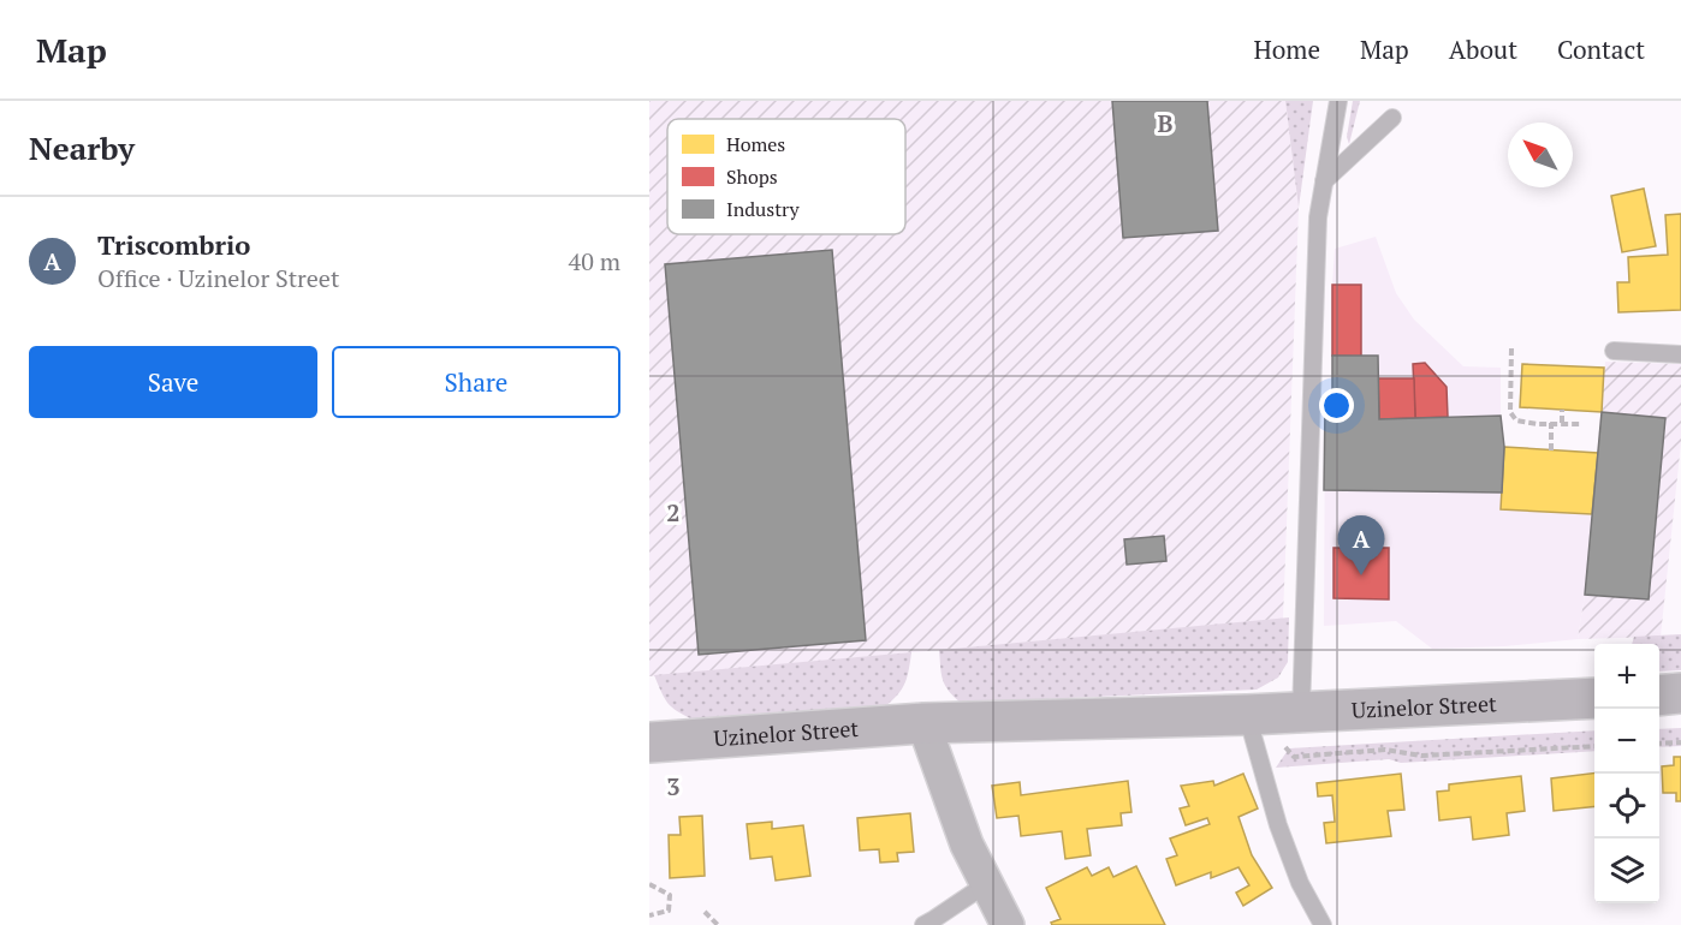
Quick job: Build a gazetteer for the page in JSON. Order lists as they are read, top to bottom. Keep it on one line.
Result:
{"streets":{"street":["Uzinelor Street"]},"legend":["Homes","Shops","Industry"],"north":"top left","page":{"header":"Map","nav":["Home","Map","About","Contact"],"heading":"Nearby","list":[{"mark":"A","name":"Triscombrio","note":"Office · Uzinelor Street","value":"40 m"}],"buttons":["Save","Share"],"pins":"A","map_buttons":["+","−"]},"grid":{"columns":["B"],"rows":["2","3"]}}
